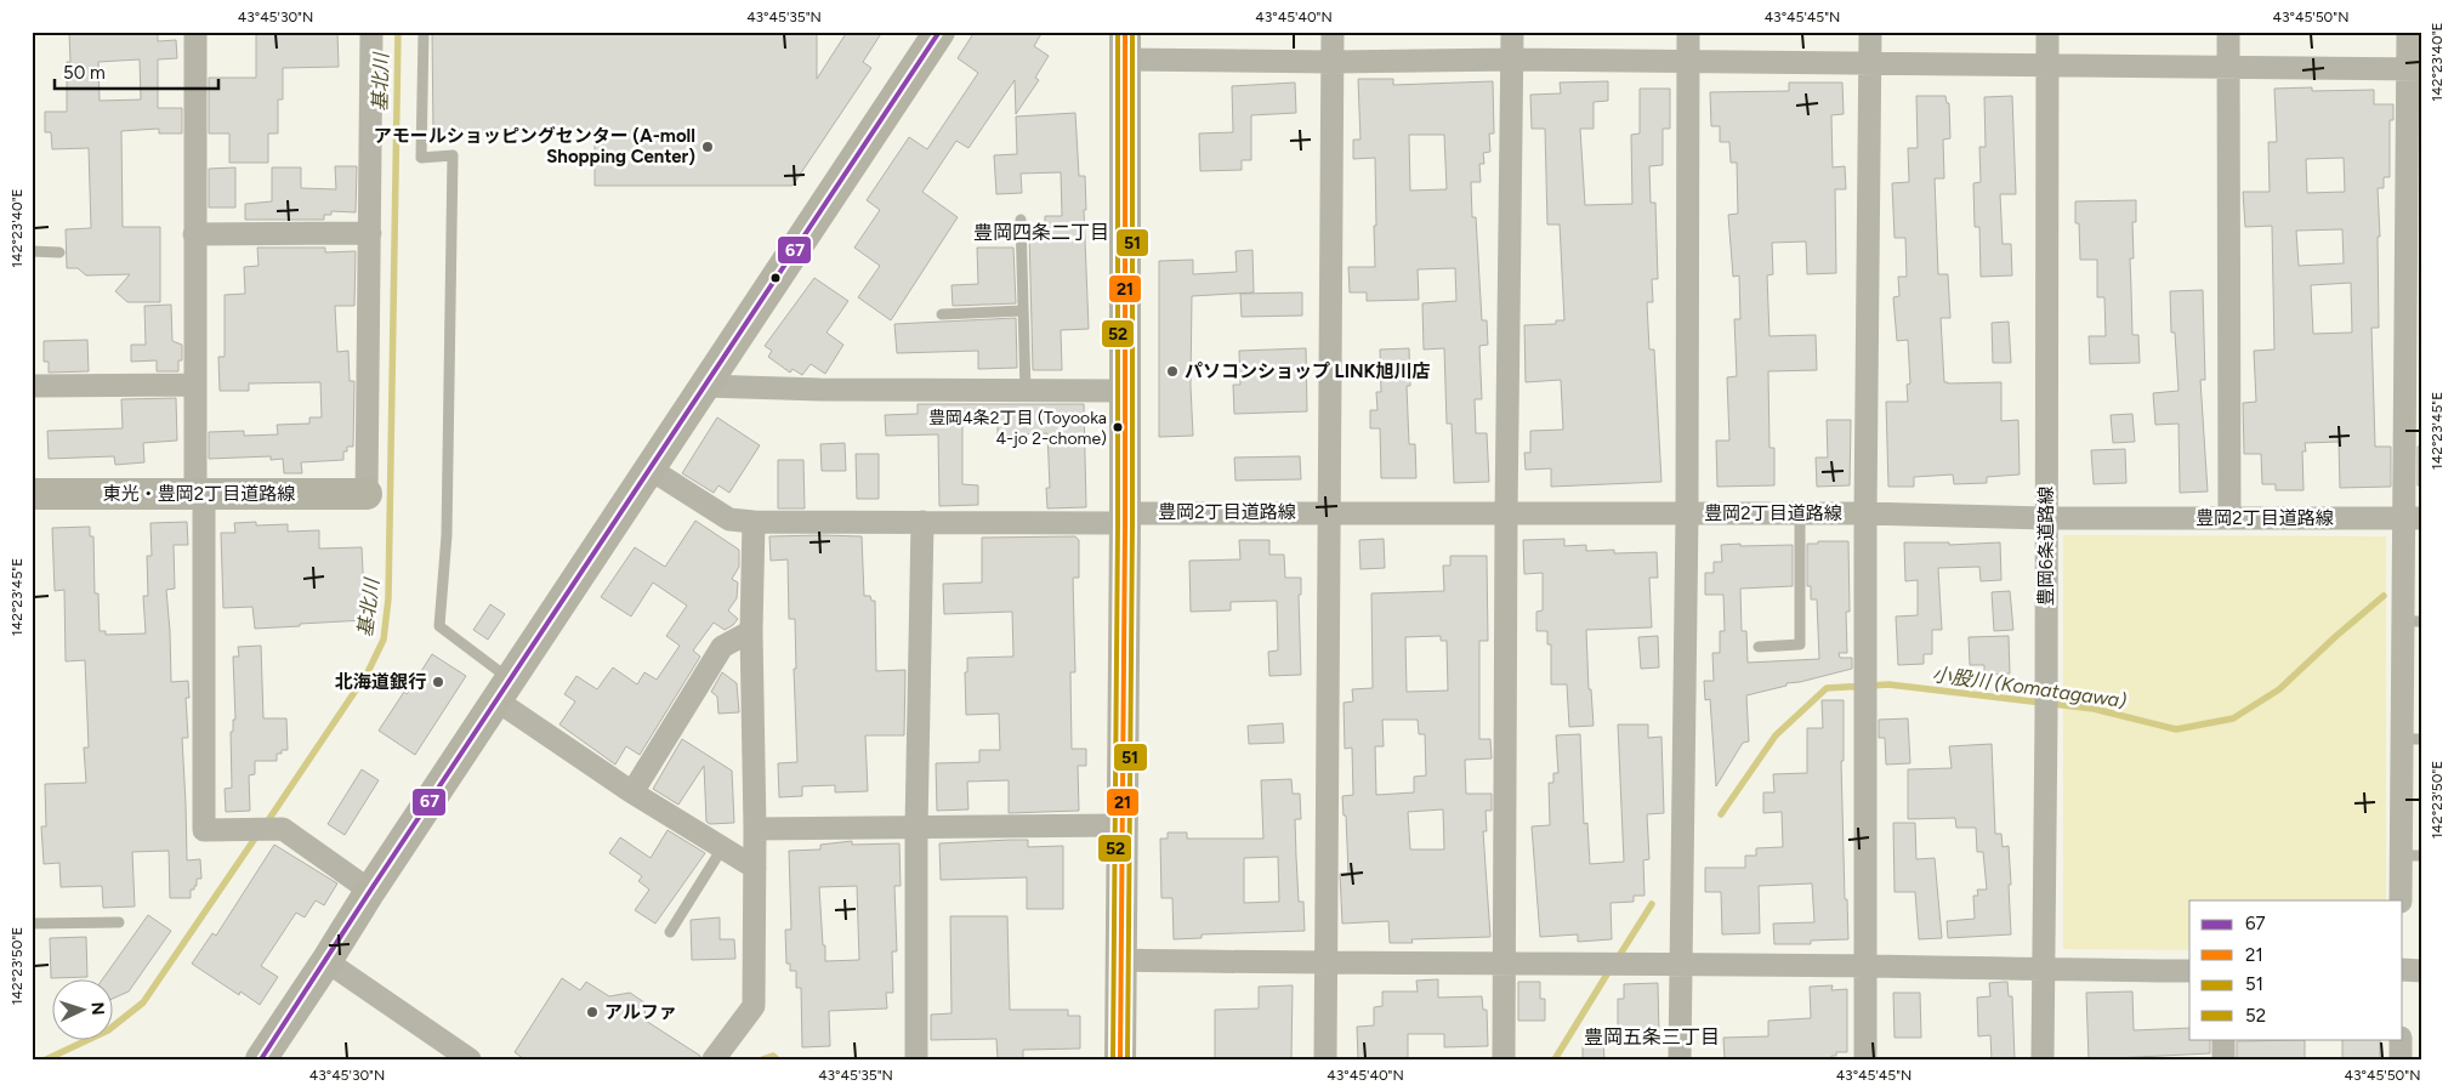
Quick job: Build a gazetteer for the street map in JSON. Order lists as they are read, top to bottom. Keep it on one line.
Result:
{"streets":{"street":["東光・豊岡2丁目道路線","豊岡2丁目道路線","豊岡6条道路線"]},"crossings":[["豊岡2丁目道路線","豊岡6条道路線"]],"districts":["豊岡四条二丁目","豊岡五条三丁目"],"water":["基北川","小股川 (Komatagawa)"],"places":["アモールショッピングセンター (A-moll Shopping Center)","パソコンショップ LINK旭川店","豊岡4条2丁目 (Toyooka 4-jo 2-chome)","北海道銀行","アルファ"],"lines":["transit line 67","transit line 21","transit line 51","transit line 52"],"legend":["67","21","51","52"],"scale_bar":"50 m","north":"right","coordinates":["43°45'30\"N","43°45'35\"N","43°45'40\"N","43°45'45\"N","43°45'50\"N","142°23'40\"E","142°23'45\"E","142°23'50\"E"]}
